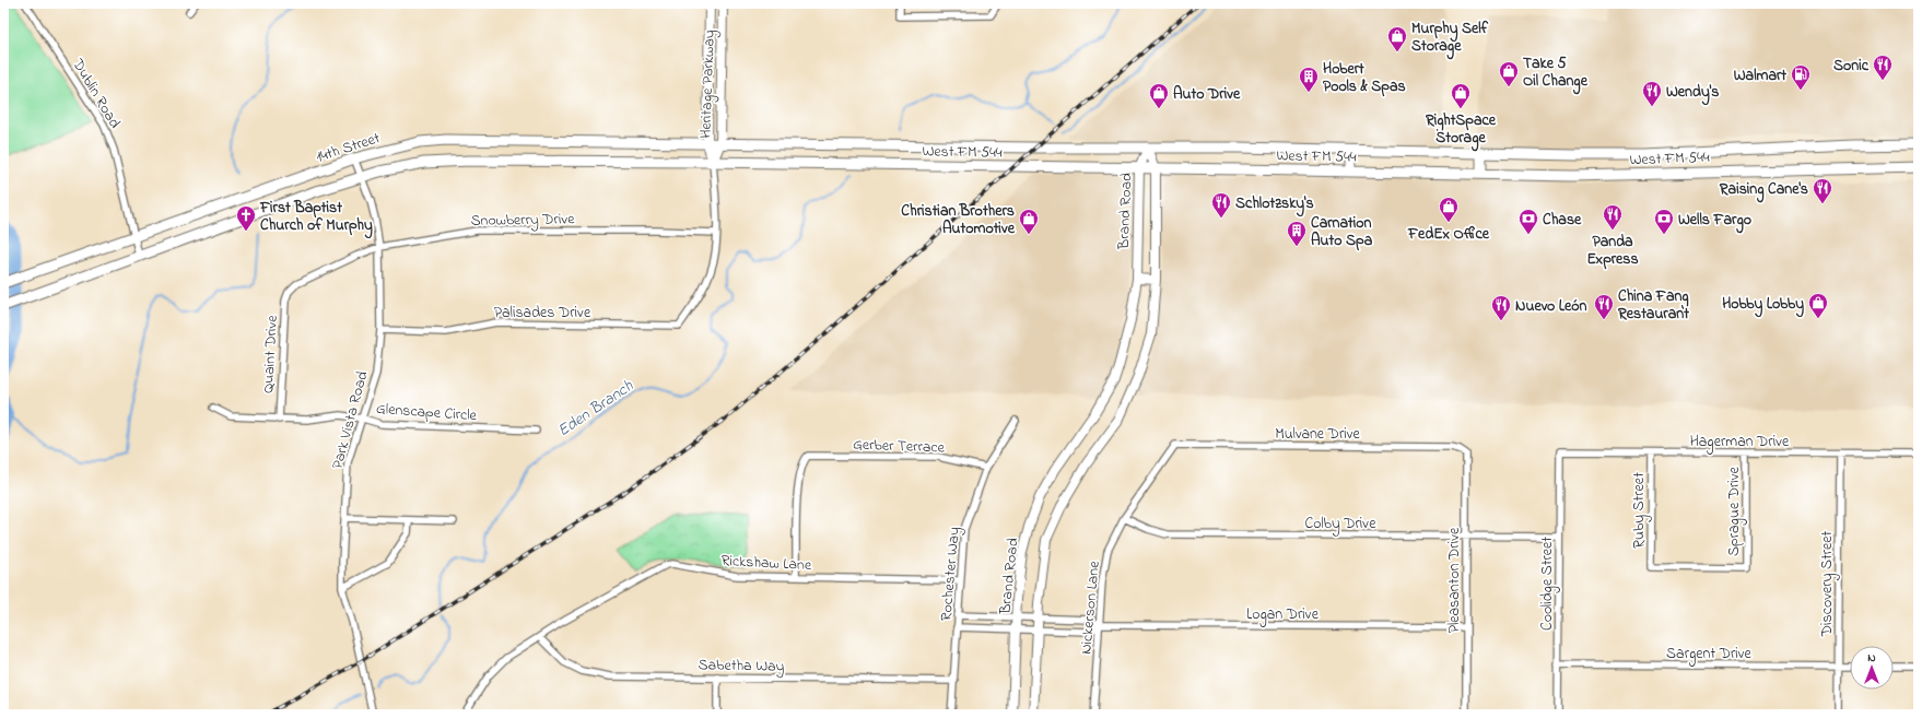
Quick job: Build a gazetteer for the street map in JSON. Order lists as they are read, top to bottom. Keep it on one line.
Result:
{"streets":{"main road":["Heritage Parkway","14th Street","West FM 544","Brand Road"],"street":["Dublin Road","Snowberry Drive","Palisades Drive","Quaint Drive","Glenscape Circle","Park Vista Road","Mulvane Drive","Hagerman Drive","Gerber Terrace","Ruby Street","Sprague Drive","Colby Drive","Rickshaw Lane","Rochester Way","Pleasanton Drive","Coolidge Street","Discovery Street","Nickerson Lane","Logan Drive","Sargent Drive","Sabetha Way"]},"crossings":[["Heritage Parkway","14th Street"],["Heritage Parkway","West FM 544"],["Dublin Road","14th Street"],["14th Street","West FM 544"],["14th Street","Park Vista Road"],["West FM 544","Brand Road"],["Brand Road","Logan Drive"],["Snowberry Drive","Palisades Drive"],["Snowberry Drive","Quaint Drive"],["Snowberry Drive","Park Vista Road"],["Palisades Drive","Park Vista Road"],["Quaint Drive","Glenscape Circle"],["Glenscape Circle","Park Vista Road"],["Mulvane Drive","Pleasanton Drive"],["Mulvane Drive","Nickerson Lane"],["Hagerman Drive","Ruby Street"],["Hagerman Drive","Sprague Drive"],["Hagerman Drive","Coolidge Street"],["Hagerman Drive","Discovery Street"],["Gerber Terrace","Rickshaw Lane"],["Gerber Terrace","Rochester Way"],["Ruby Street","Sprague Drive"],["Colby Drive","Pleasanton Drive"],["Colby Drive","Coolidge Street"],["Colby Drive","Nickerson Lane"],["Rickshaw Lane","Rochester Way"],["Rickshaw Lane","Sabetha Way"],["Rochester Way","Logan Drive"],["Rochester Way","Sabetha Way"],["Pleasanton Drive","Logan Drive"],["Coolidge Street","Sargent Drive"],["Discovery Street","Sargent Drive"],["Nickerson Lane","Logan Drive"]],"water":["Eden Branch"],"places":{"shop":["Murphy Self Storage","Take 5 Oil Change","Auto Drive","RightSpace Storage","FedEx Office","Christian Brothers Automotive","Hobby Lobby"],"restaurant":["Sonic","Wendy's","Raising Cane's","Schlotzsky's","Panda Express","China Fang Restaurant","Nuevo León"],"fuel station":["Walmart"],"building":["Hobert Pools & Spas","Carnation Auto Spa"],"church":["First Baptist Church of Murphy"],"bank":["Chase","Wells Fargo"]},"north":"top"}
